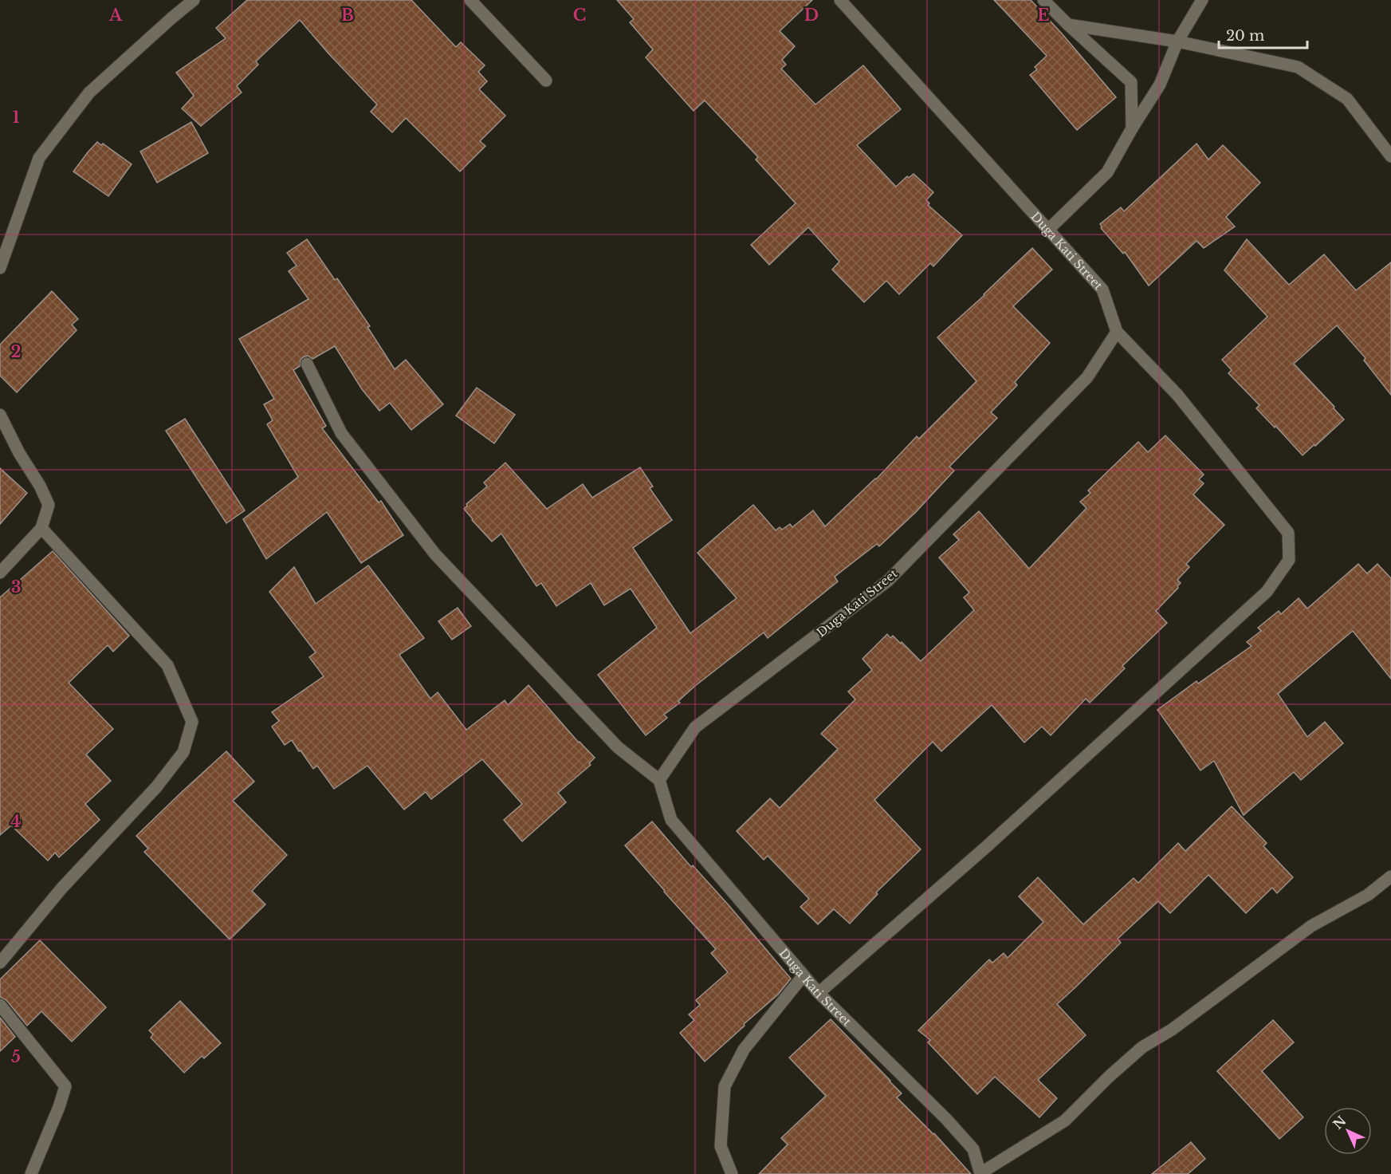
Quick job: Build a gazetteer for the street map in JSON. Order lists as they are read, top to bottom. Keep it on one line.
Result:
{"streets":{"street":["Duga Kati Street"]},"scale_bar":"20 m","north":"top left","grid":{"columns":["A","B","C","D","E"],"rows":["1","2","3","4","5"]}}
